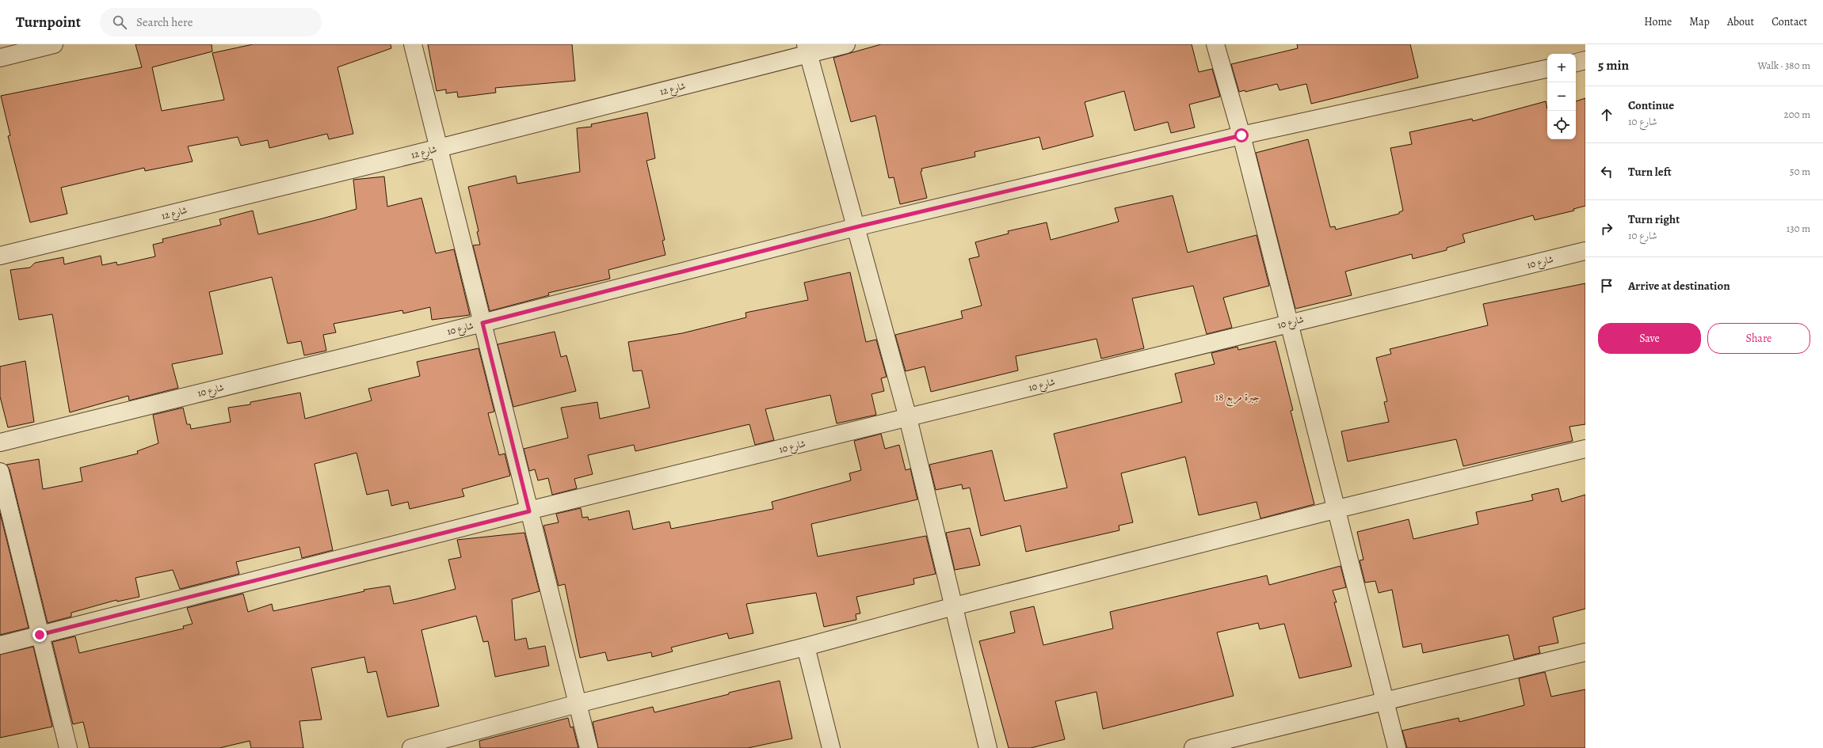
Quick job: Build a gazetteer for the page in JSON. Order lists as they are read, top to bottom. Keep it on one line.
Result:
{"streets":{"street":["شارع 12","شارع 10"]},"districts":["جبرة مربع 18"],"page":{"header":"Turnpoint","search":"Search here","nav":["Home","Map","About","Contact"],"heading":["5 min","Walk · 380 m"],"map_buttons":["+","−"],"list":[["Continue","شارع 10","200 m"],["Turn left","50 m"],["Turn right","شارع 10","130 m"],"Arrive at destination"],"buttons":["Save","Share"]}}
